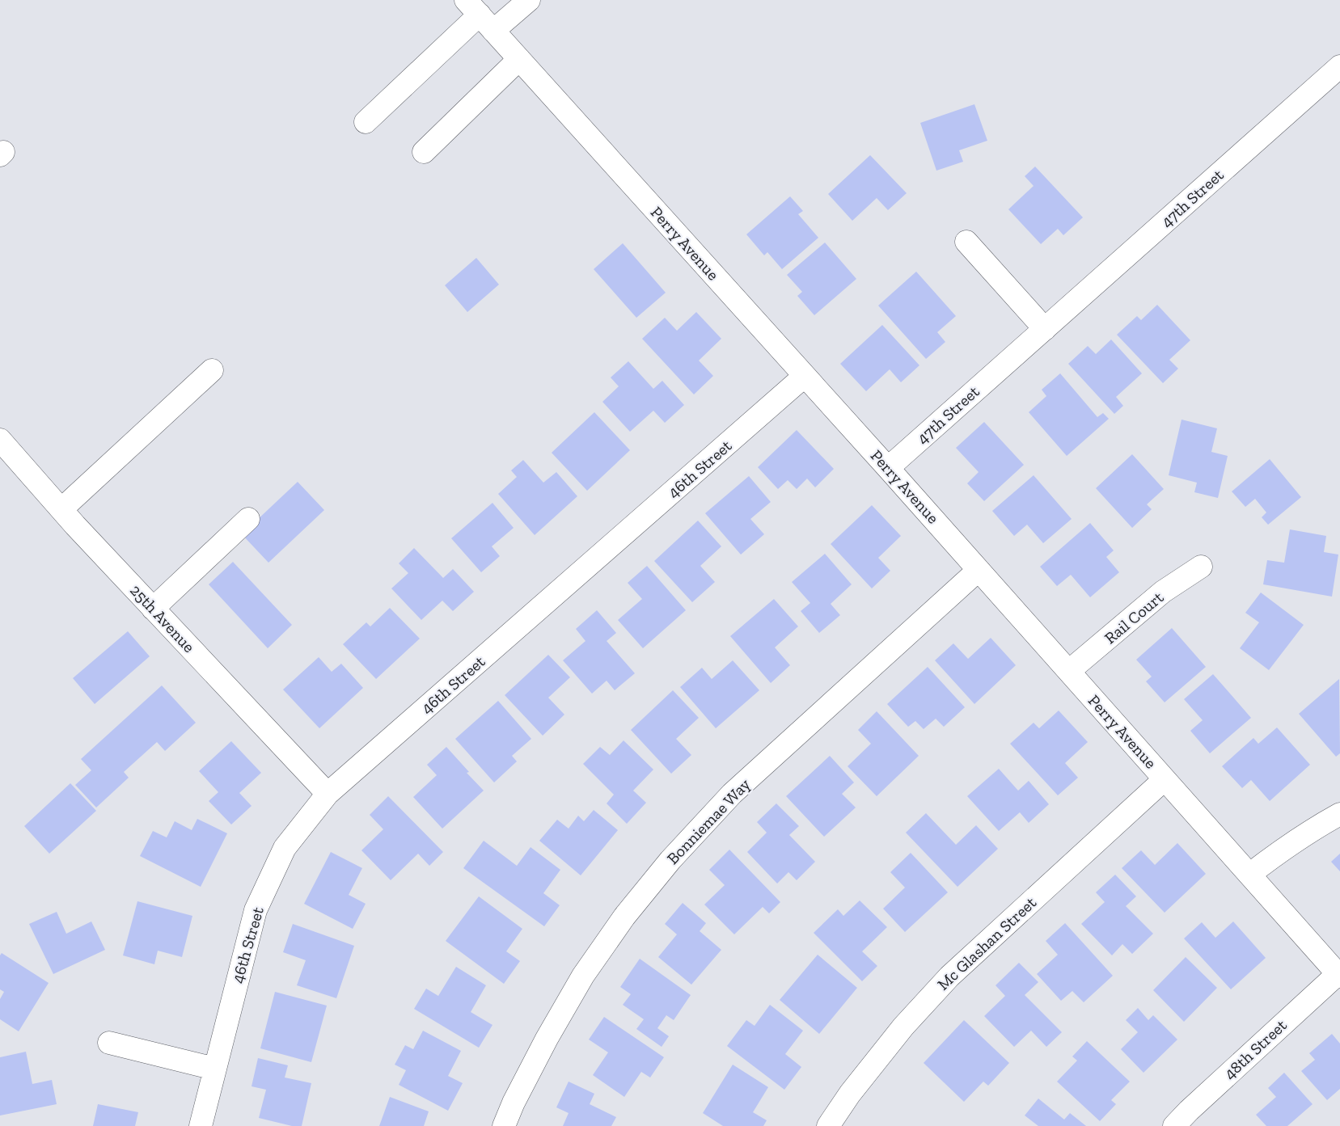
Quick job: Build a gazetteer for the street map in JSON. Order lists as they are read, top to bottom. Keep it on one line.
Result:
{"streets":{"street":["47th Street","Perry Avenue","46th Street","Rail Court","25th Avenue","Bonniemae Way","Mc Glashan Street","48th Street"]},"crossings":[["47th Street","Perry Avenue"],["Perry Avenue","46th Street"],["Perry Avenue","Rail Court"],["Perry Avenue","Bonniemae Way"],["Perry Avenue","Mc Glashan Street"],["Perry Avenue","48th Street"],["46th Street","25th Avenue"]]}
